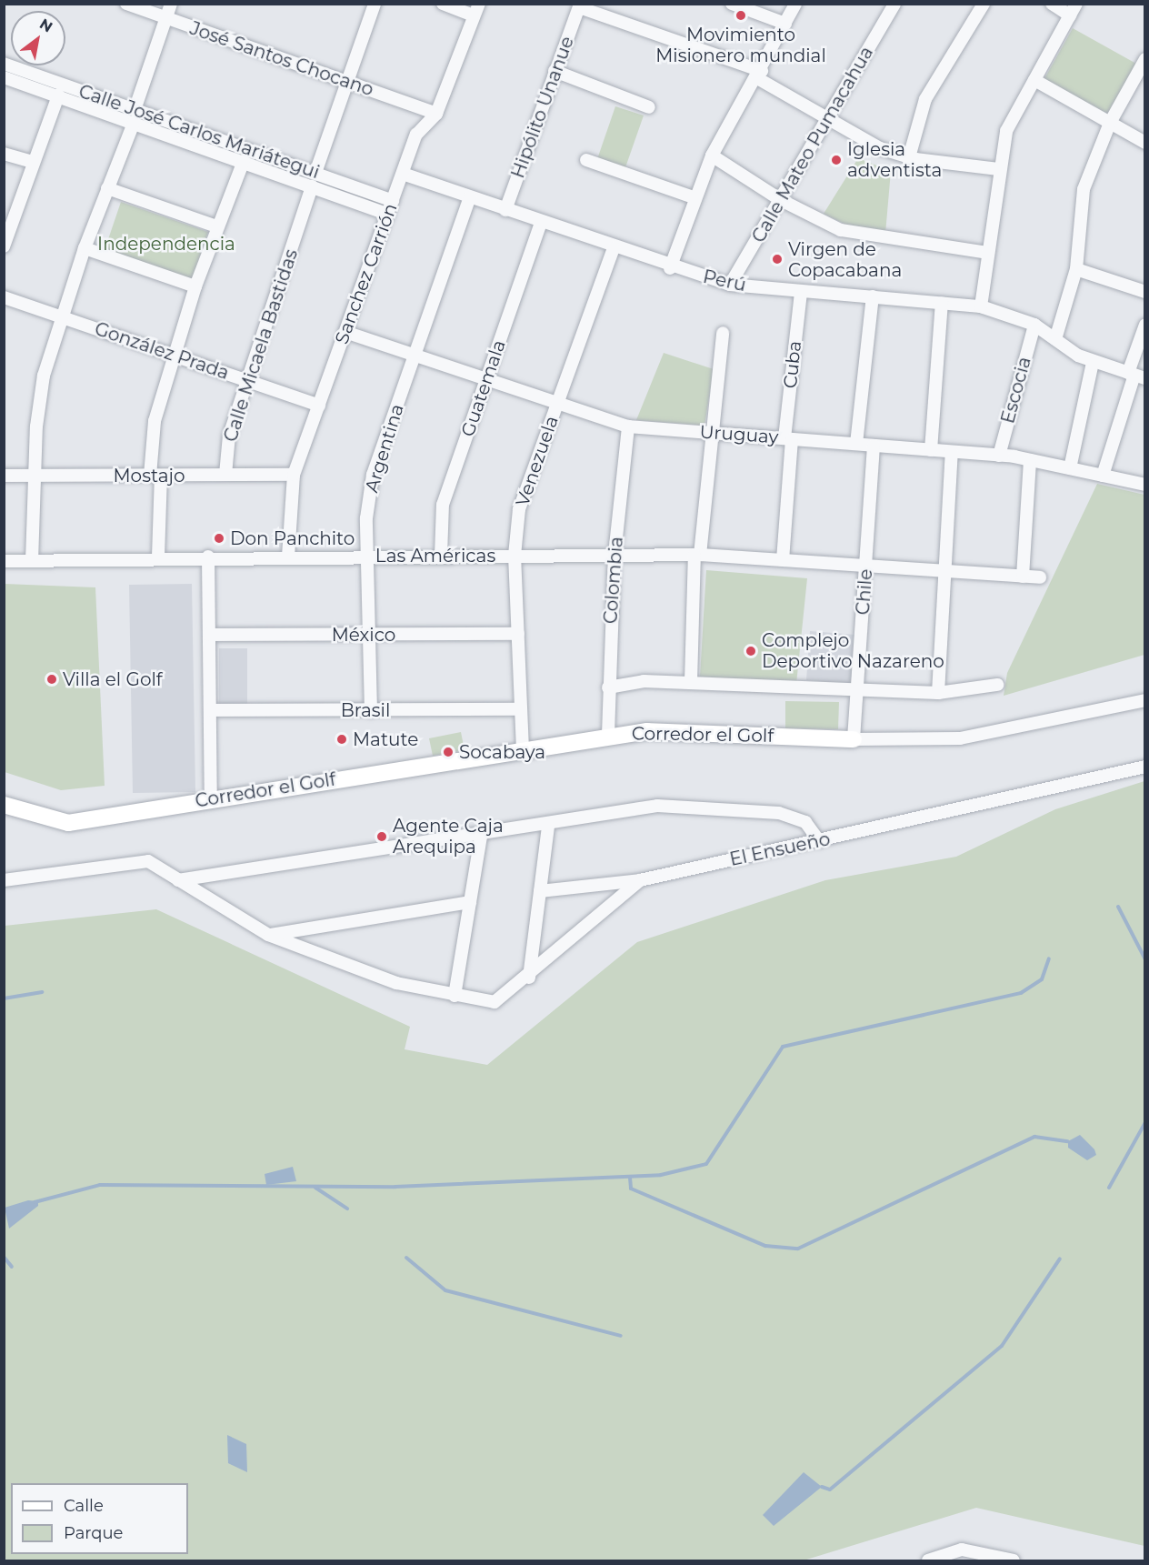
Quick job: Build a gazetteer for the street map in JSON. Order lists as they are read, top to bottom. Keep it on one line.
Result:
{"streets":{"street":["José Santos Chocano","Hipólito Unanue","Calle José Carlos Mariátegui","Calle Mateo Pumacahua","Sanchez Carrión","Perú","Calle Micaela Bastidas","González Prada","Cuba","Guatemala","Escocia","Uruguay","Argentina","Venezuela","Mostajo","Las Américas","Colombia","Chile","México","Brasil","Corredor el Golf","El Ensueño"]},"crossings":[["José Santos Chocano","Sanchez Carrión"],["Hipólito Unanue","Perú"],["Calle José Carlos Mariátegui","Sanchez Carrión"],["Calle José Carlos Mariátegui","Calle Micaela Bastidas"],["Calle Mateo Pumacahua","Perú"],["Sanchez Carrión","Perú"],["Sanchez Carrión","González Prada"],["Sanchez Carrión","Uruguay"],["Sanchez Carrión","Mostajo"],["Sanchez Carrión","Las Américas"],["Perú","Cuba"],["Perú","Guatemala"],["Perú","Escocia"],["Perú","Argentina"],["Perú","Venezuela"],["Calle Micaela Bastidas","González Prada"],["Calle Micaela Bastidas","Mostajo"],["Cuba","Uruguay"],["Cuba","Las Américas"],["Guatemala","Uruguay"],["Guatemala","Las Américas"],["Escocia","Uruguay"],["Uruguay","Argentina"],["Uruguay","Venezuela"],["Uruguay","Colombia"],["Uruguay","Chile"],["Argentina","Las Américas"],["Argentina","México"],["Argentina","Brasil"],["Venezuela","Las Américas"],["Venezuela","México"],["Venezuela","Brasil"],["Venezuela","Corredor el Golf"],["Las Américas","Colombia"],["Las Américas","Chile"],["Colombia","Corredor el Golf"],["Chile","Corredor el Golf"]],"parks":["Independencia"],"places":["Movimiento Misionero mundial","Iglesia adventista","Virgen de Copacabana","Don Panchito","Complejo Deportivo Nazareno","Villa el Golf","Matute","Socabaya","Agente Caja Arequipa"],"legend":["Calle","Parque"],"north":"top right"}
